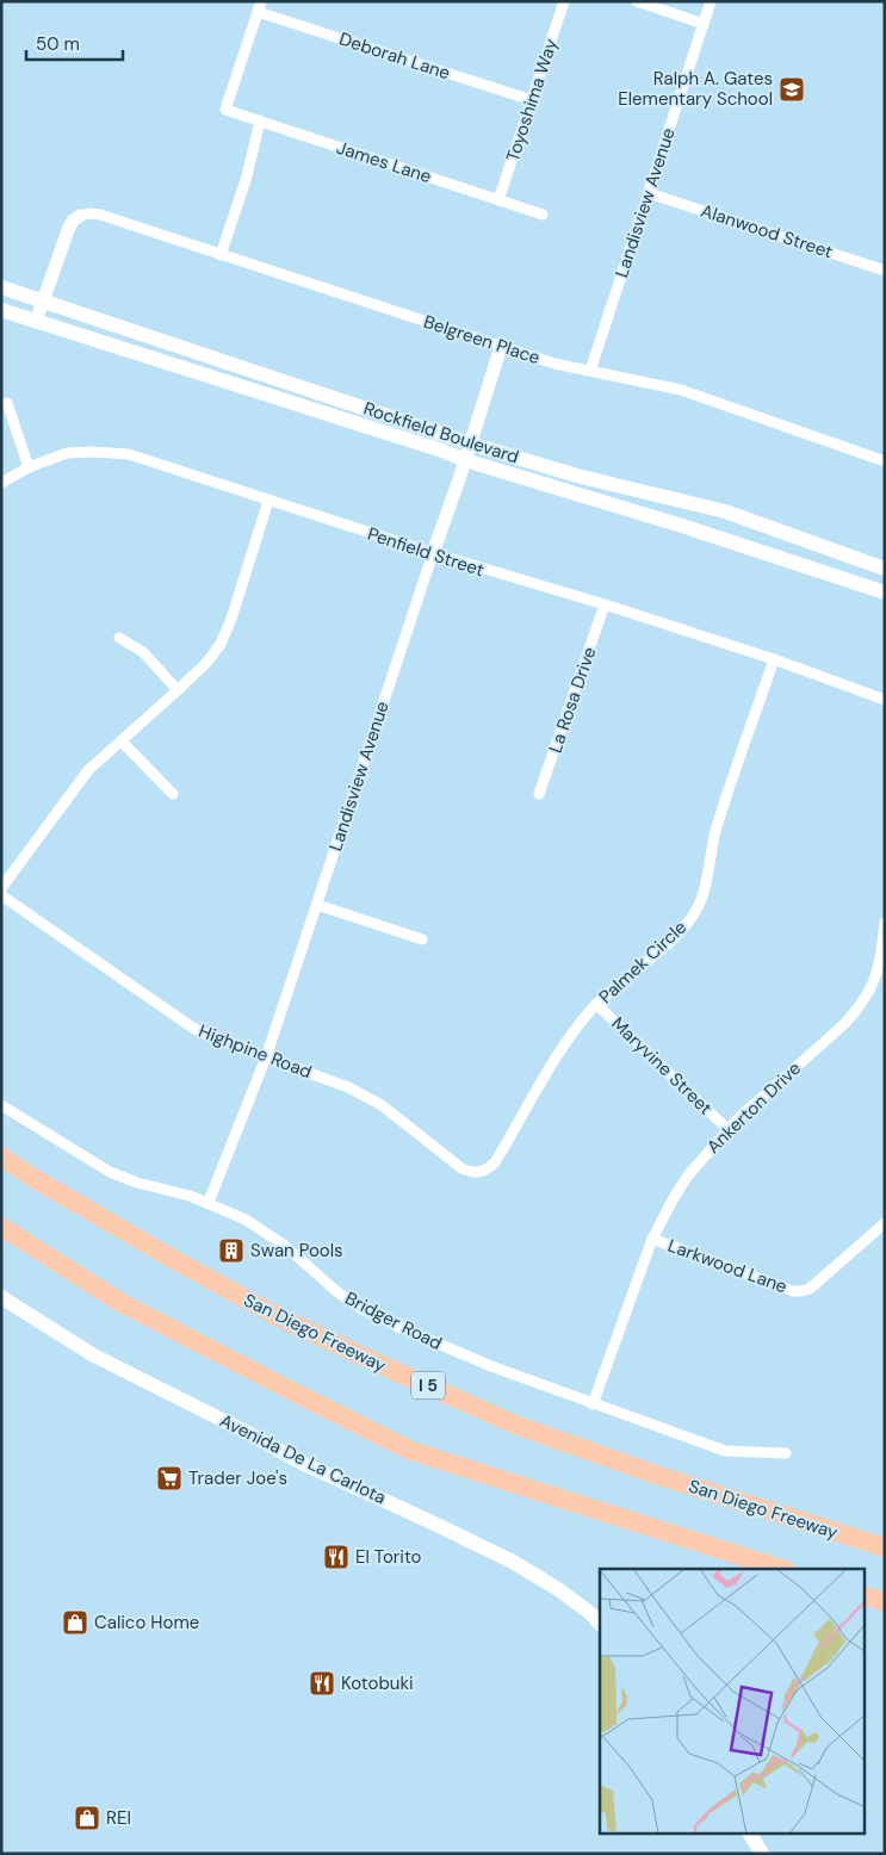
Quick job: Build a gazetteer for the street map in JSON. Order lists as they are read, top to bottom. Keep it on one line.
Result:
{"streets":{"highway":["San Diego Freeway","I 5"],"main road":["Rockfield Boulevard","Avenida De La Carlota"],"street":["Deborah Lane","Toyoshima Way","James Lane","Landisview Avenue","Alanwood Street","Belgreen Place","Penfield Street","La Rosa Drive","Palmek Circle","Highpine Road","Maryvine Street","Ankerton Drive","Larkwood Lane","Bridger Road"]},"crossings":[["Deborah Lane","Toyoshima Way"],["Deborah Lane","James Lane"],["Toyoshima Way","James Lane"],["Landisview Avenue","Alanwood Street"],["Landisview Avenue","Belgreen Place"],["Landisview Avenue","Rockfield Boulevard"],["Landisview Avenue","Penfield Street"],["Landisview Avenue","Highpine Road"],["Landisview Avenue","Bridger Road"],["Penfield Street","La Rosa Drive"],["Penfield Street","Palmek Circle"],["Palmek Circle","Highpine Road"],["Palmek Circle","Maryvine Street"],["Maryvine Street","Ankerton Drive"],["Ankerton Drive","Larkwood Lane"],["Ankerton Drive","Bridger Road"]],"places":{"school or university":["Ralph A. Gates Elementary School"],"building":["Swan Pools"],"supermarket":["Trader Joe's"],"restaurant":["El Torito","Kotobuki"],"shop":["Calico Home","REI"]},"scale_bar":"50 m"}
